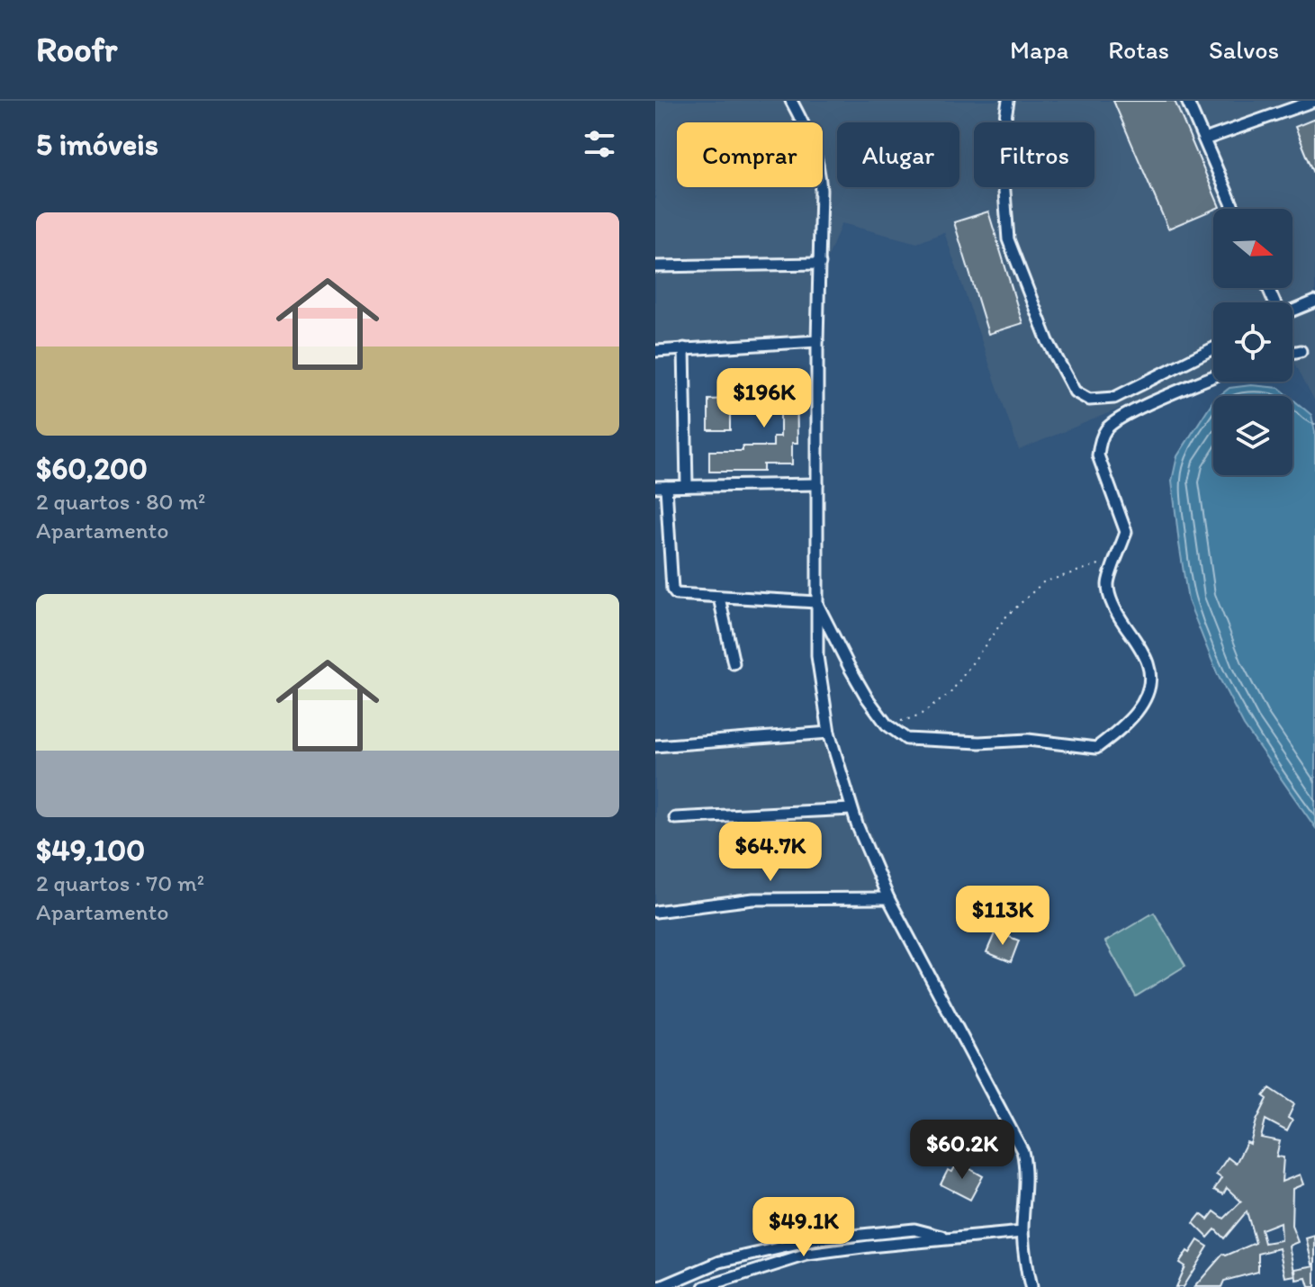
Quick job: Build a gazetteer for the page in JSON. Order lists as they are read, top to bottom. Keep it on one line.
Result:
{"north":"right","page":{"header":"Roofr","nav":["Mapa","Rotas","Salvos"],"heading":"5 imóveis","chip":["Comprar","Alugar","Filtros"],"list":[{"name":"$60,200","note":"2 quartos · 80 m² · Apartamento"},{"name":"$49,100","note":"2 quartos · 70 m² · Apartamento"}],"price":["$196K","$64.7K","$113K","$60.2K","$49.1K"]}}
